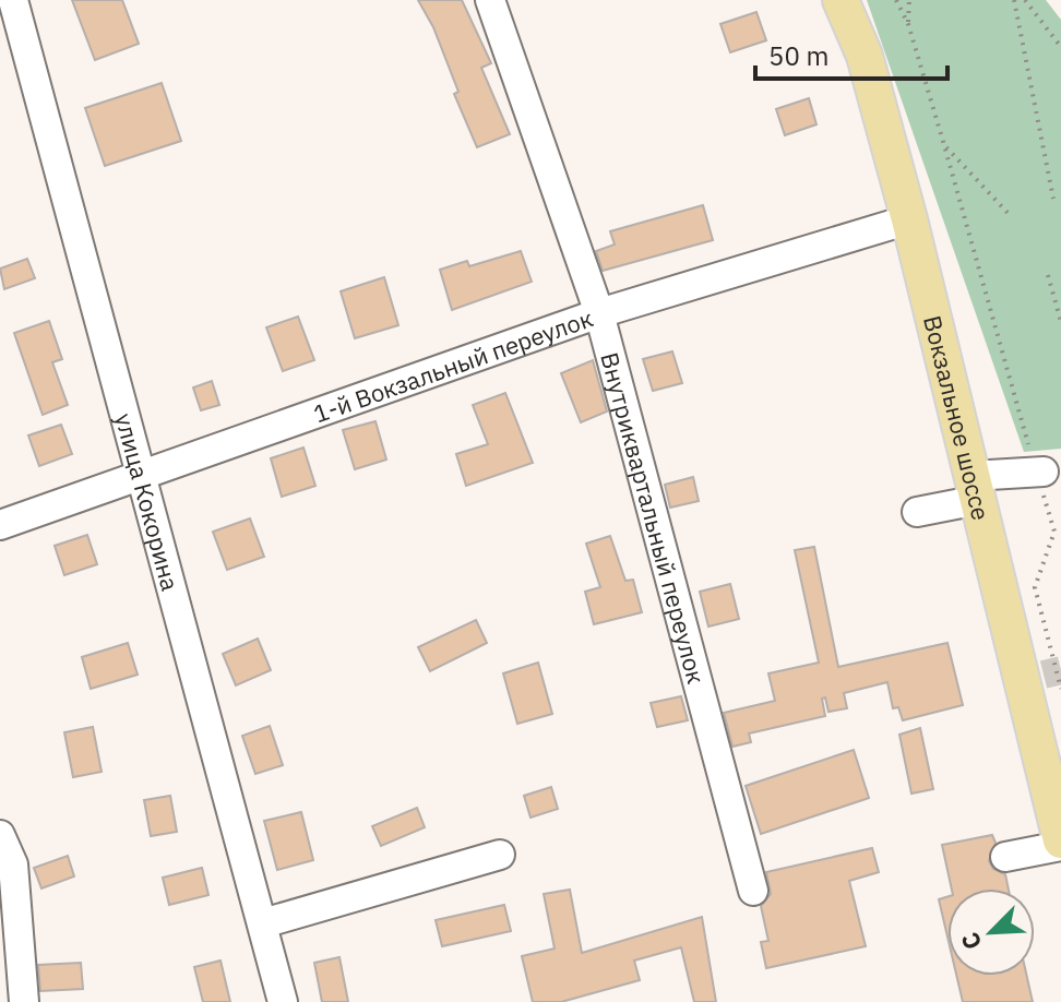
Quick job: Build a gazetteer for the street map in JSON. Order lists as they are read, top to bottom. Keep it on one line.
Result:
{"streets":{"main road":["Вокзальное шоссе"],"street":["1-й Вокзальный переулок","улица Кокорина","Внутриквартальный переулок"]},"crossings":[["1-й Вокзальный переулок","Вокзальное шоссе"],["1-й Вокзальный переулок","улица Кокорина"],["1-й Вокзальный переулок","Внутриквартальный переулок"]],"scale_bar":"50 m","north":"bottom left"}
